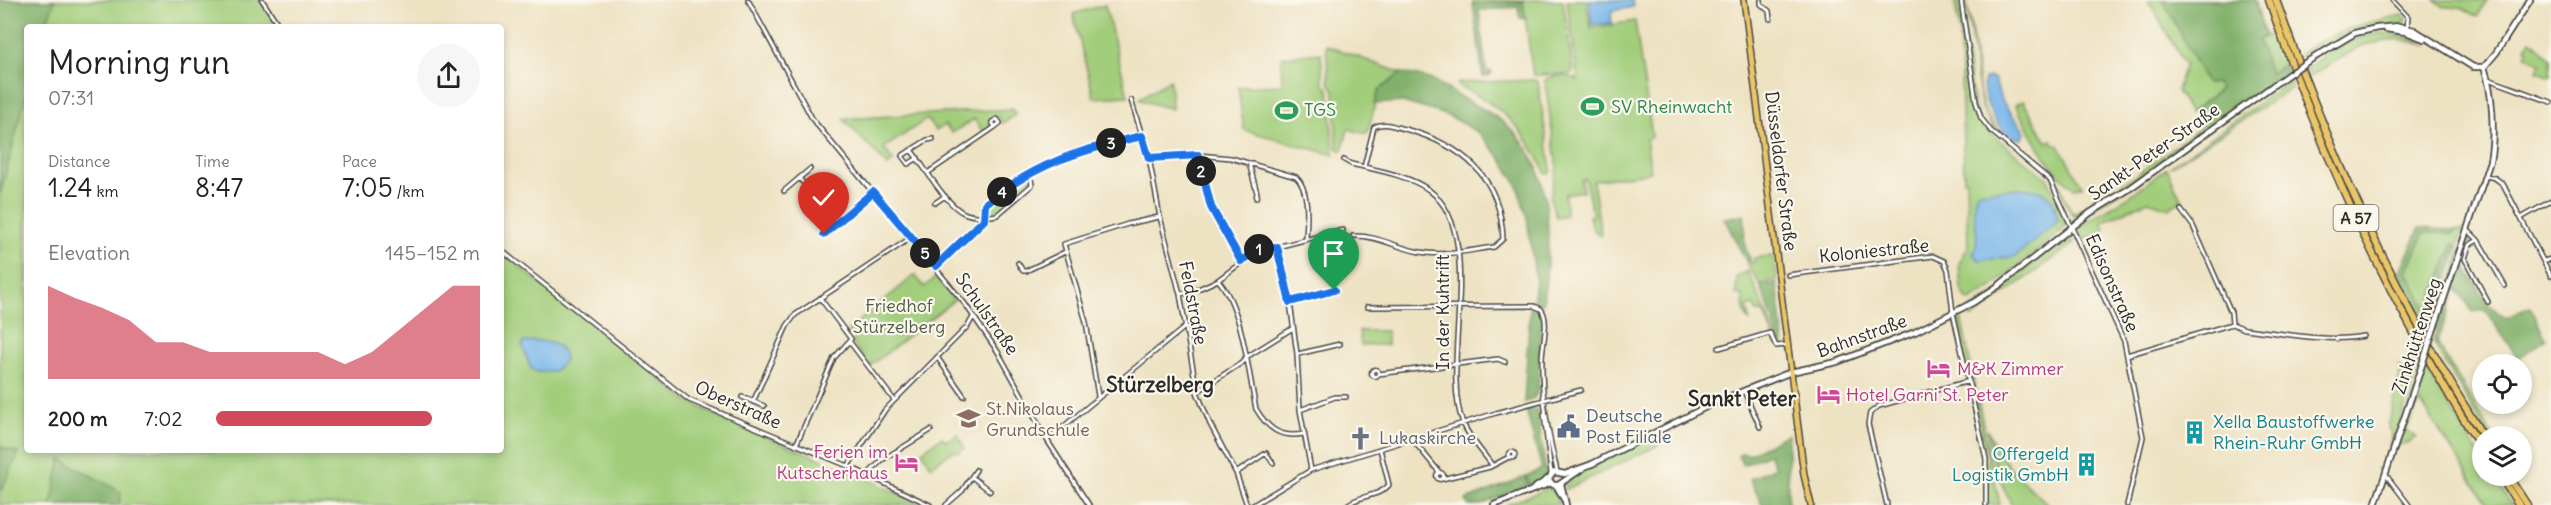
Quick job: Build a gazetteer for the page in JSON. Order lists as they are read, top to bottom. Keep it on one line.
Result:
{"streets":{"highway":["A 57"],"main road":["Düsseldorfer Straße"],"street":["Sankt-Peter-Straße","Koloniestraße","Edisonstraße","Feldstraße","In der Kuhtrift","Schulstraße","Bahnstraße","Zinkhüttenweg","Oberstraße"]},"crossings":[["Sankt-Peter-Straße","Koloniestraße"],["Sankt-Peter-Straße","Edisonstraße"],["Sankt-Peter-Straße","Bahnstraße"],["Düsseldorfer Straße","Bahnstraße"],["Koloniestraße","Bahnstraße"]],"districts":["Stürzelberg","Sankt Peter"],"parks":["Friedhof Stürzelberg"],"places":{"sports":["SV Rheinwacht","TGS"],"hotel":["M&K Zimmer","Hotel Garni St. Peter","Ferien im Kutscherhaus"],"school or university":["St.Nikolaus Grundschule"],"public building":["Deutsche Post Filiale"],"building":["Xella Baustoffwerke Rhein-Ruhr GmbH","Offergeld Logistik GmbH"],"church":["Lukaskirche"]},"page":{"heading":["Morning run","07:31"],"stats":[["Distance","1.24 km"],["Time","8:47"],["Pace","7:05 /km"]],"pins":["3","2","4","1","5"],"chart":["Elevation","145–152 m"],"list":[{"name":"200 m","note":"7:02"}]}}
